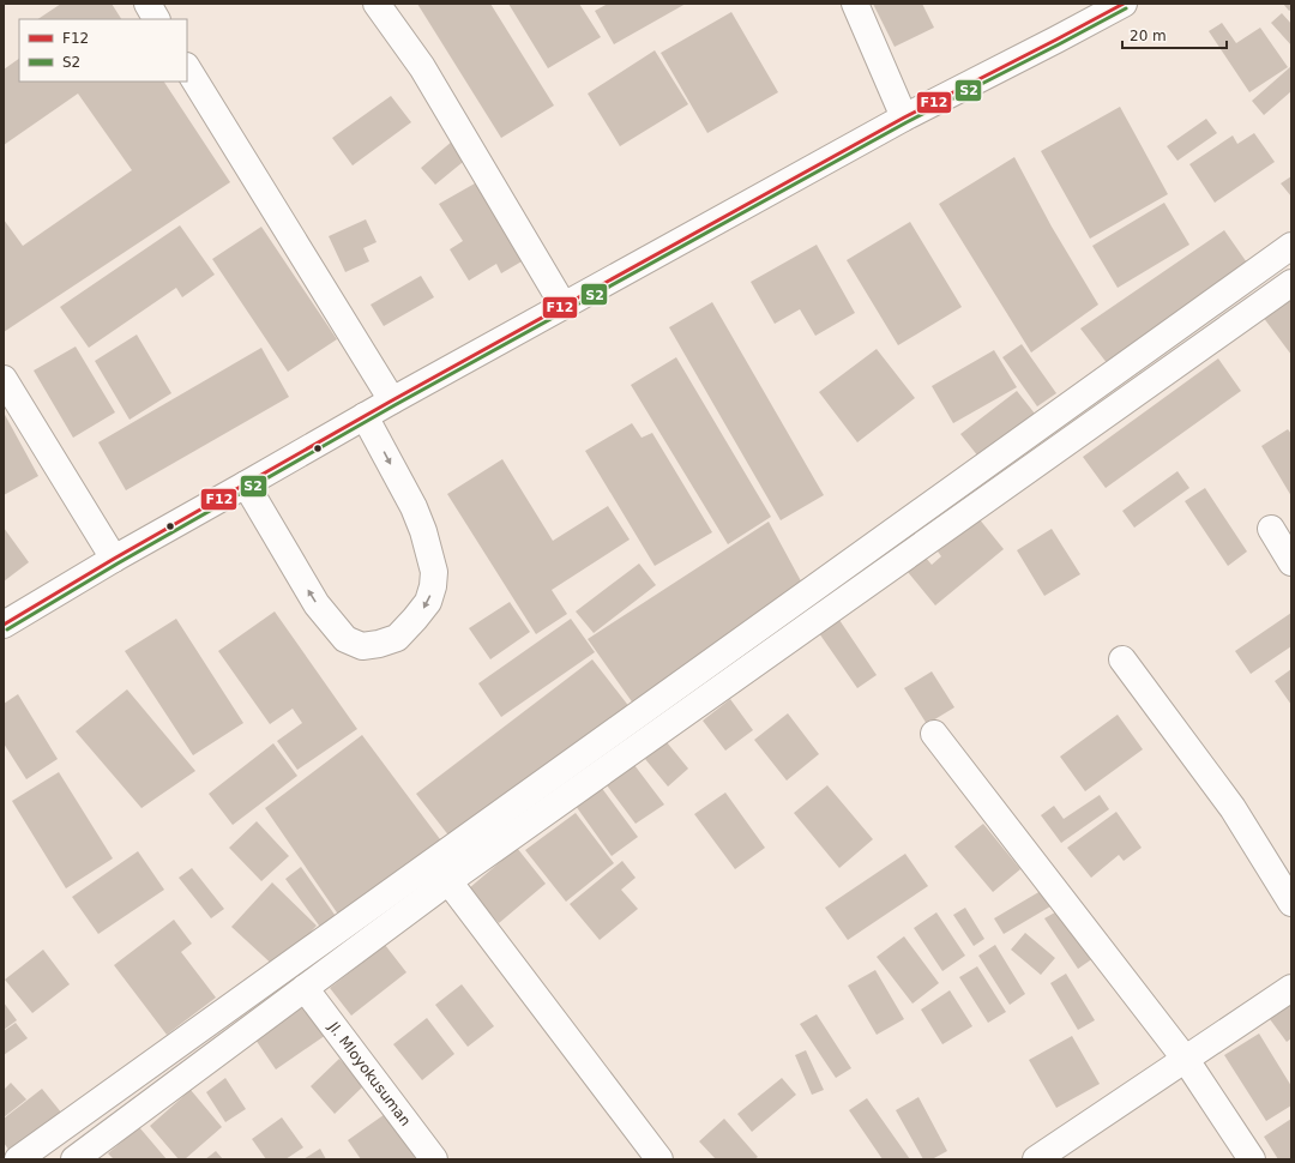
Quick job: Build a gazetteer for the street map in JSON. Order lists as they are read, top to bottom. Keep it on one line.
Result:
{"streets":{"street":["Jl. Mloyokusuman"]},"lines":["transit line F12","transit line S2"],"legend":["F12","S2"],"scale_bar":"20 m"}
